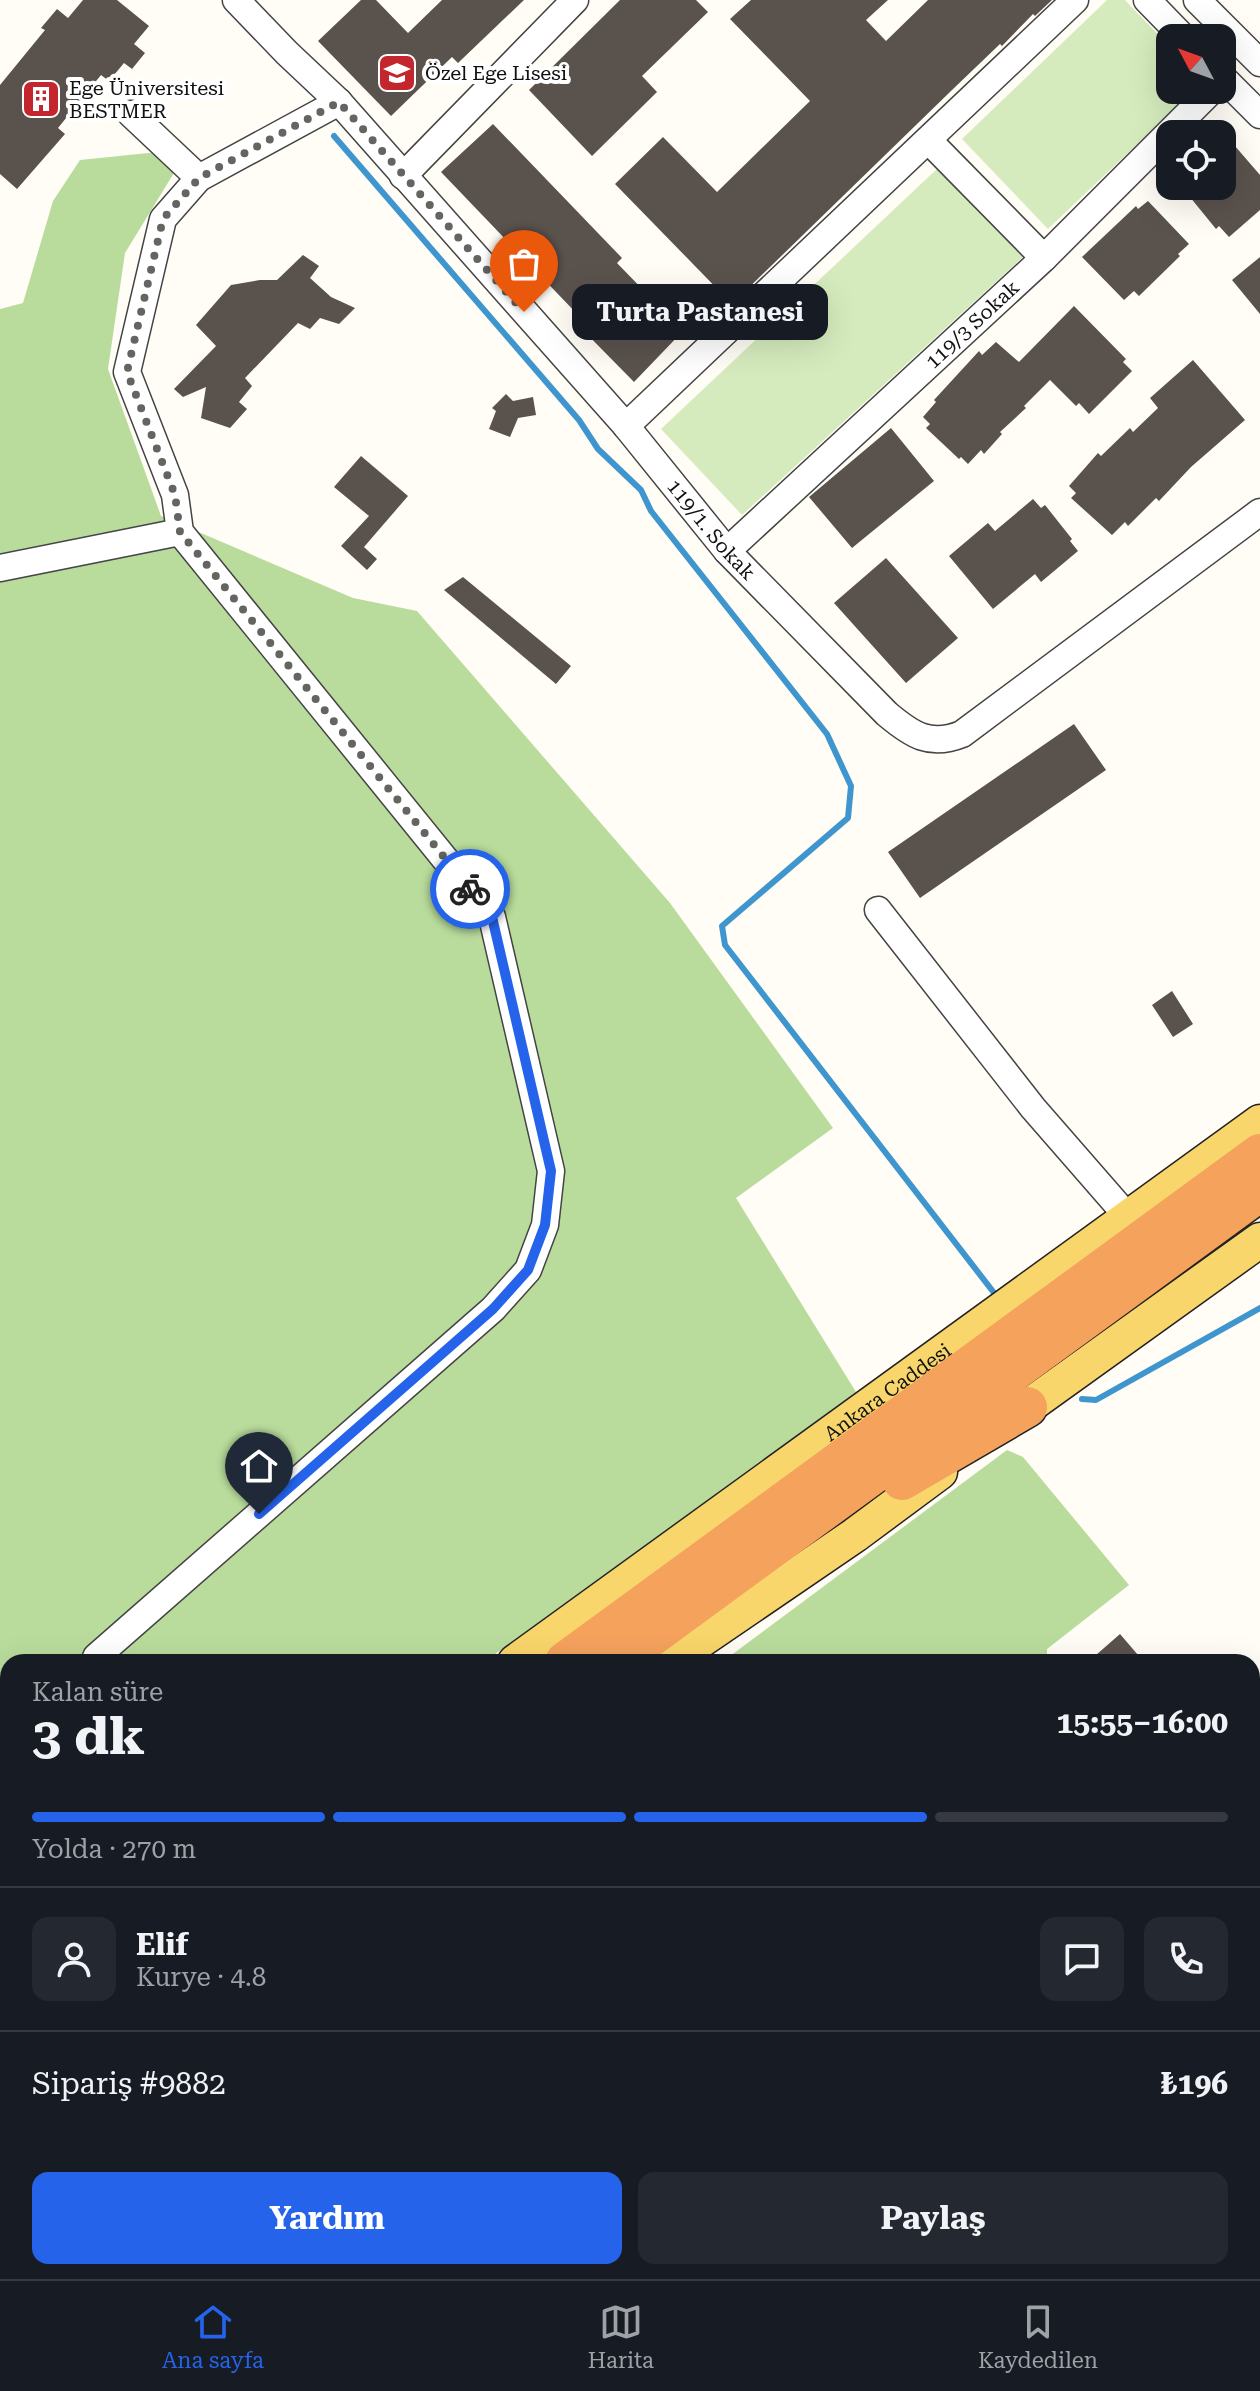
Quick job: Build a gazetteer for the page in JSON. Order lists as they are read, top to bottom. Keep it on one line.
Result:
{"streets":{"highway":["Ankara Caddesi"],"street":["119/3 Sokak","119/1. Sokak"]},"crossings":[["119/3 Sokak","119/1. Sokak"]],"places":{"school or university":["Özel Ege Lisesi"],"building":["Ege Üniversitesi BESTMER"],"other":["Turta Pastanesi"]},"north":"top left","page":{"bubble":"Turta Pastanesi","heading":["3 dk","Kalan süre","15:55–16:00"],"panel":["Elif","Kurye · 4.8","Sipariş #9882","₺196"],"bar":"Yolda · 270 m","buttons":["Yardım","Paylaş"],"tabs":["Ana sayfa","Harita","Kaydedilen"]}}
